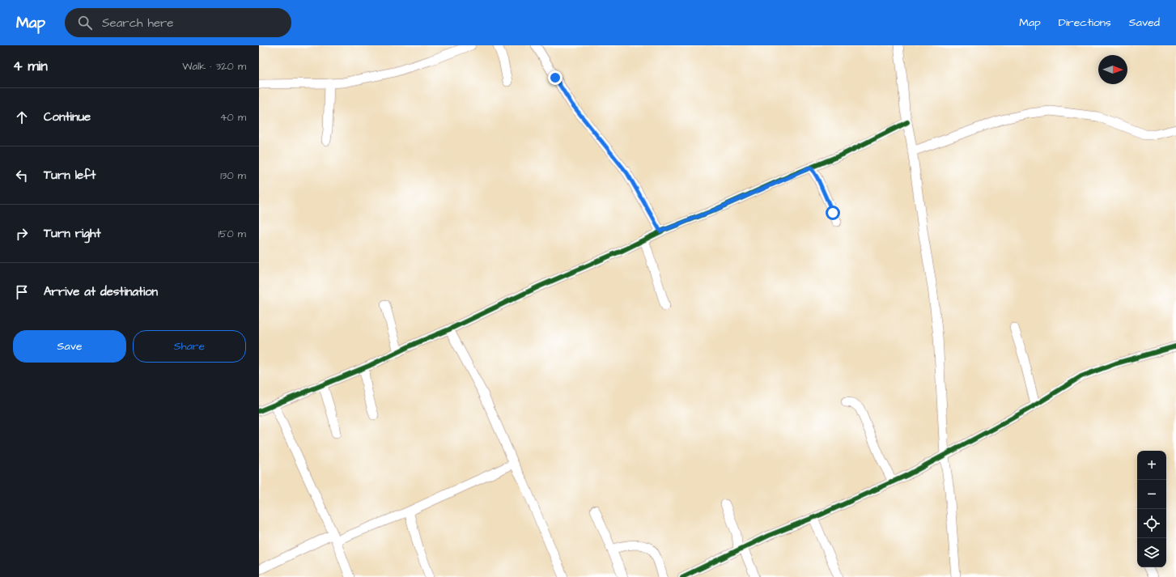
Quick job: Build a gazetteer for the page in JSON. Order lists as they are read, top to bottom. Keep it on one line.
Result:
{"north":"right","page":{"header":"Map","search":"Search here","nav":["Map","Directions","Saved"],"heading":["4 min","Walk · 320 m"],"list":[["Continue","40 m"],["Turn left","130 m"],["Turn right","150 m"],"Arrive at destination"],"buttons":["Save","Share"],"map_buttons":["+","−"]}}
